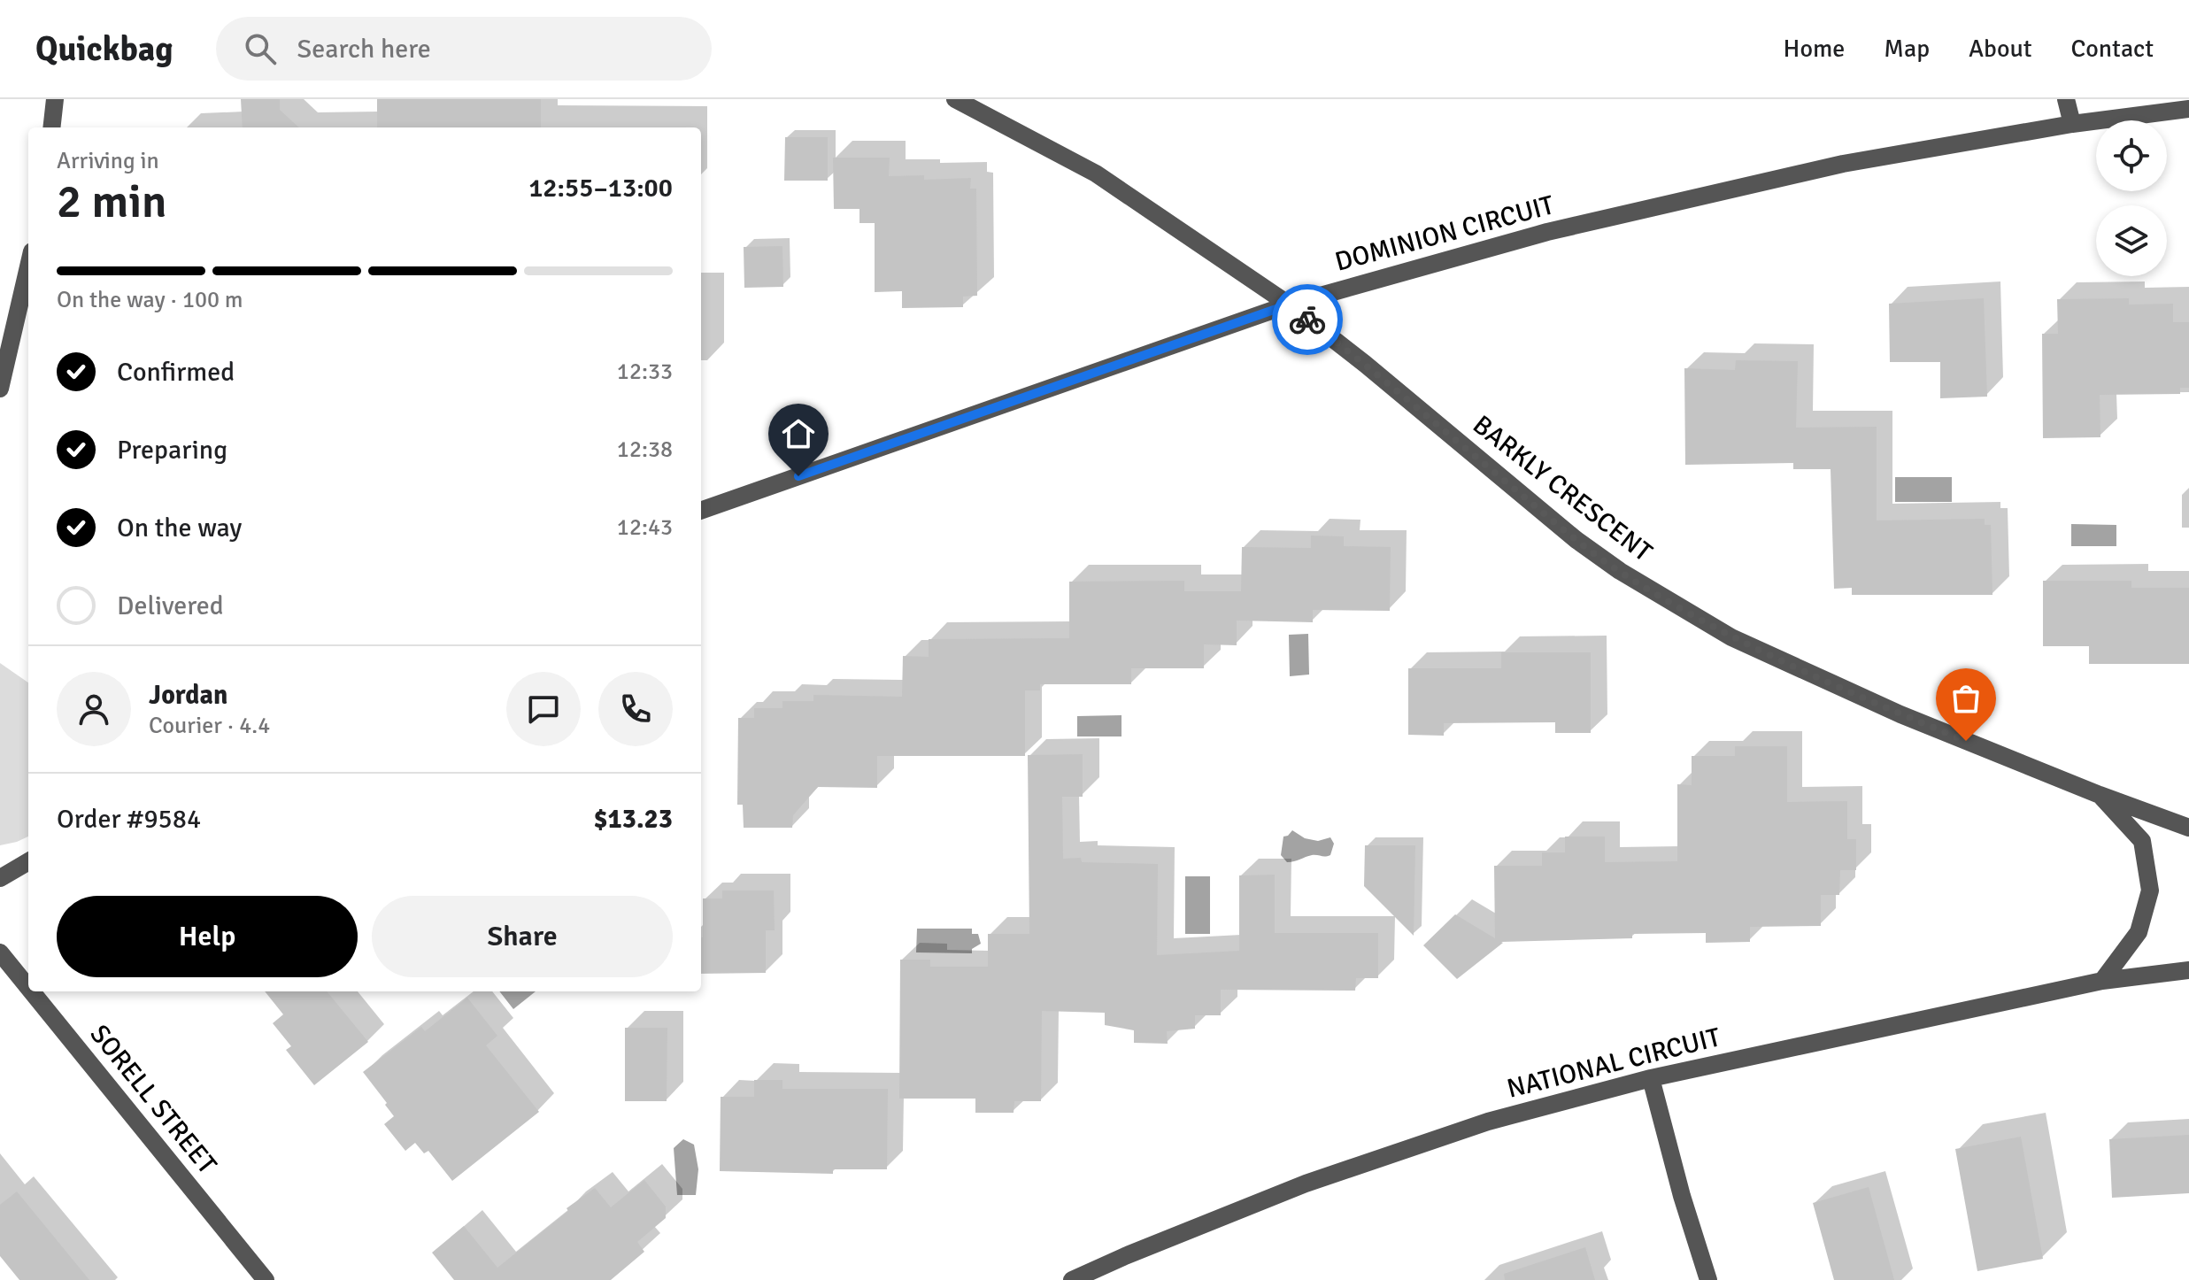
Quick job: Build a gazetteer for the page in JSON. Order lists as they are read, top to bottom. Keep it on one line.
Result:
{"streets":{"street":["DOMINION CIRCUIT","BARKLY CRESCENT","NATIONAL CIRCUIT","SORELL STREET"]},"crossings":[["DOMINION CIRCUIT","BARKLY CRESCENT"]],"page":{"header":"Quickbag","search":"Search here","nav":["Home","Map","About","Contact"],"heading":["2 min","Arriving in","12:55–13:00"],"panel":["Jordan","Courier · 4.4","Order #9584","$13.23"],"bar":"On the way · 100 m","list":[["Confirmed","12:33"],["Preparing","12:38"],["On the way","12:43"],"Delivered"],"buttons":["Help","Share"]}}
